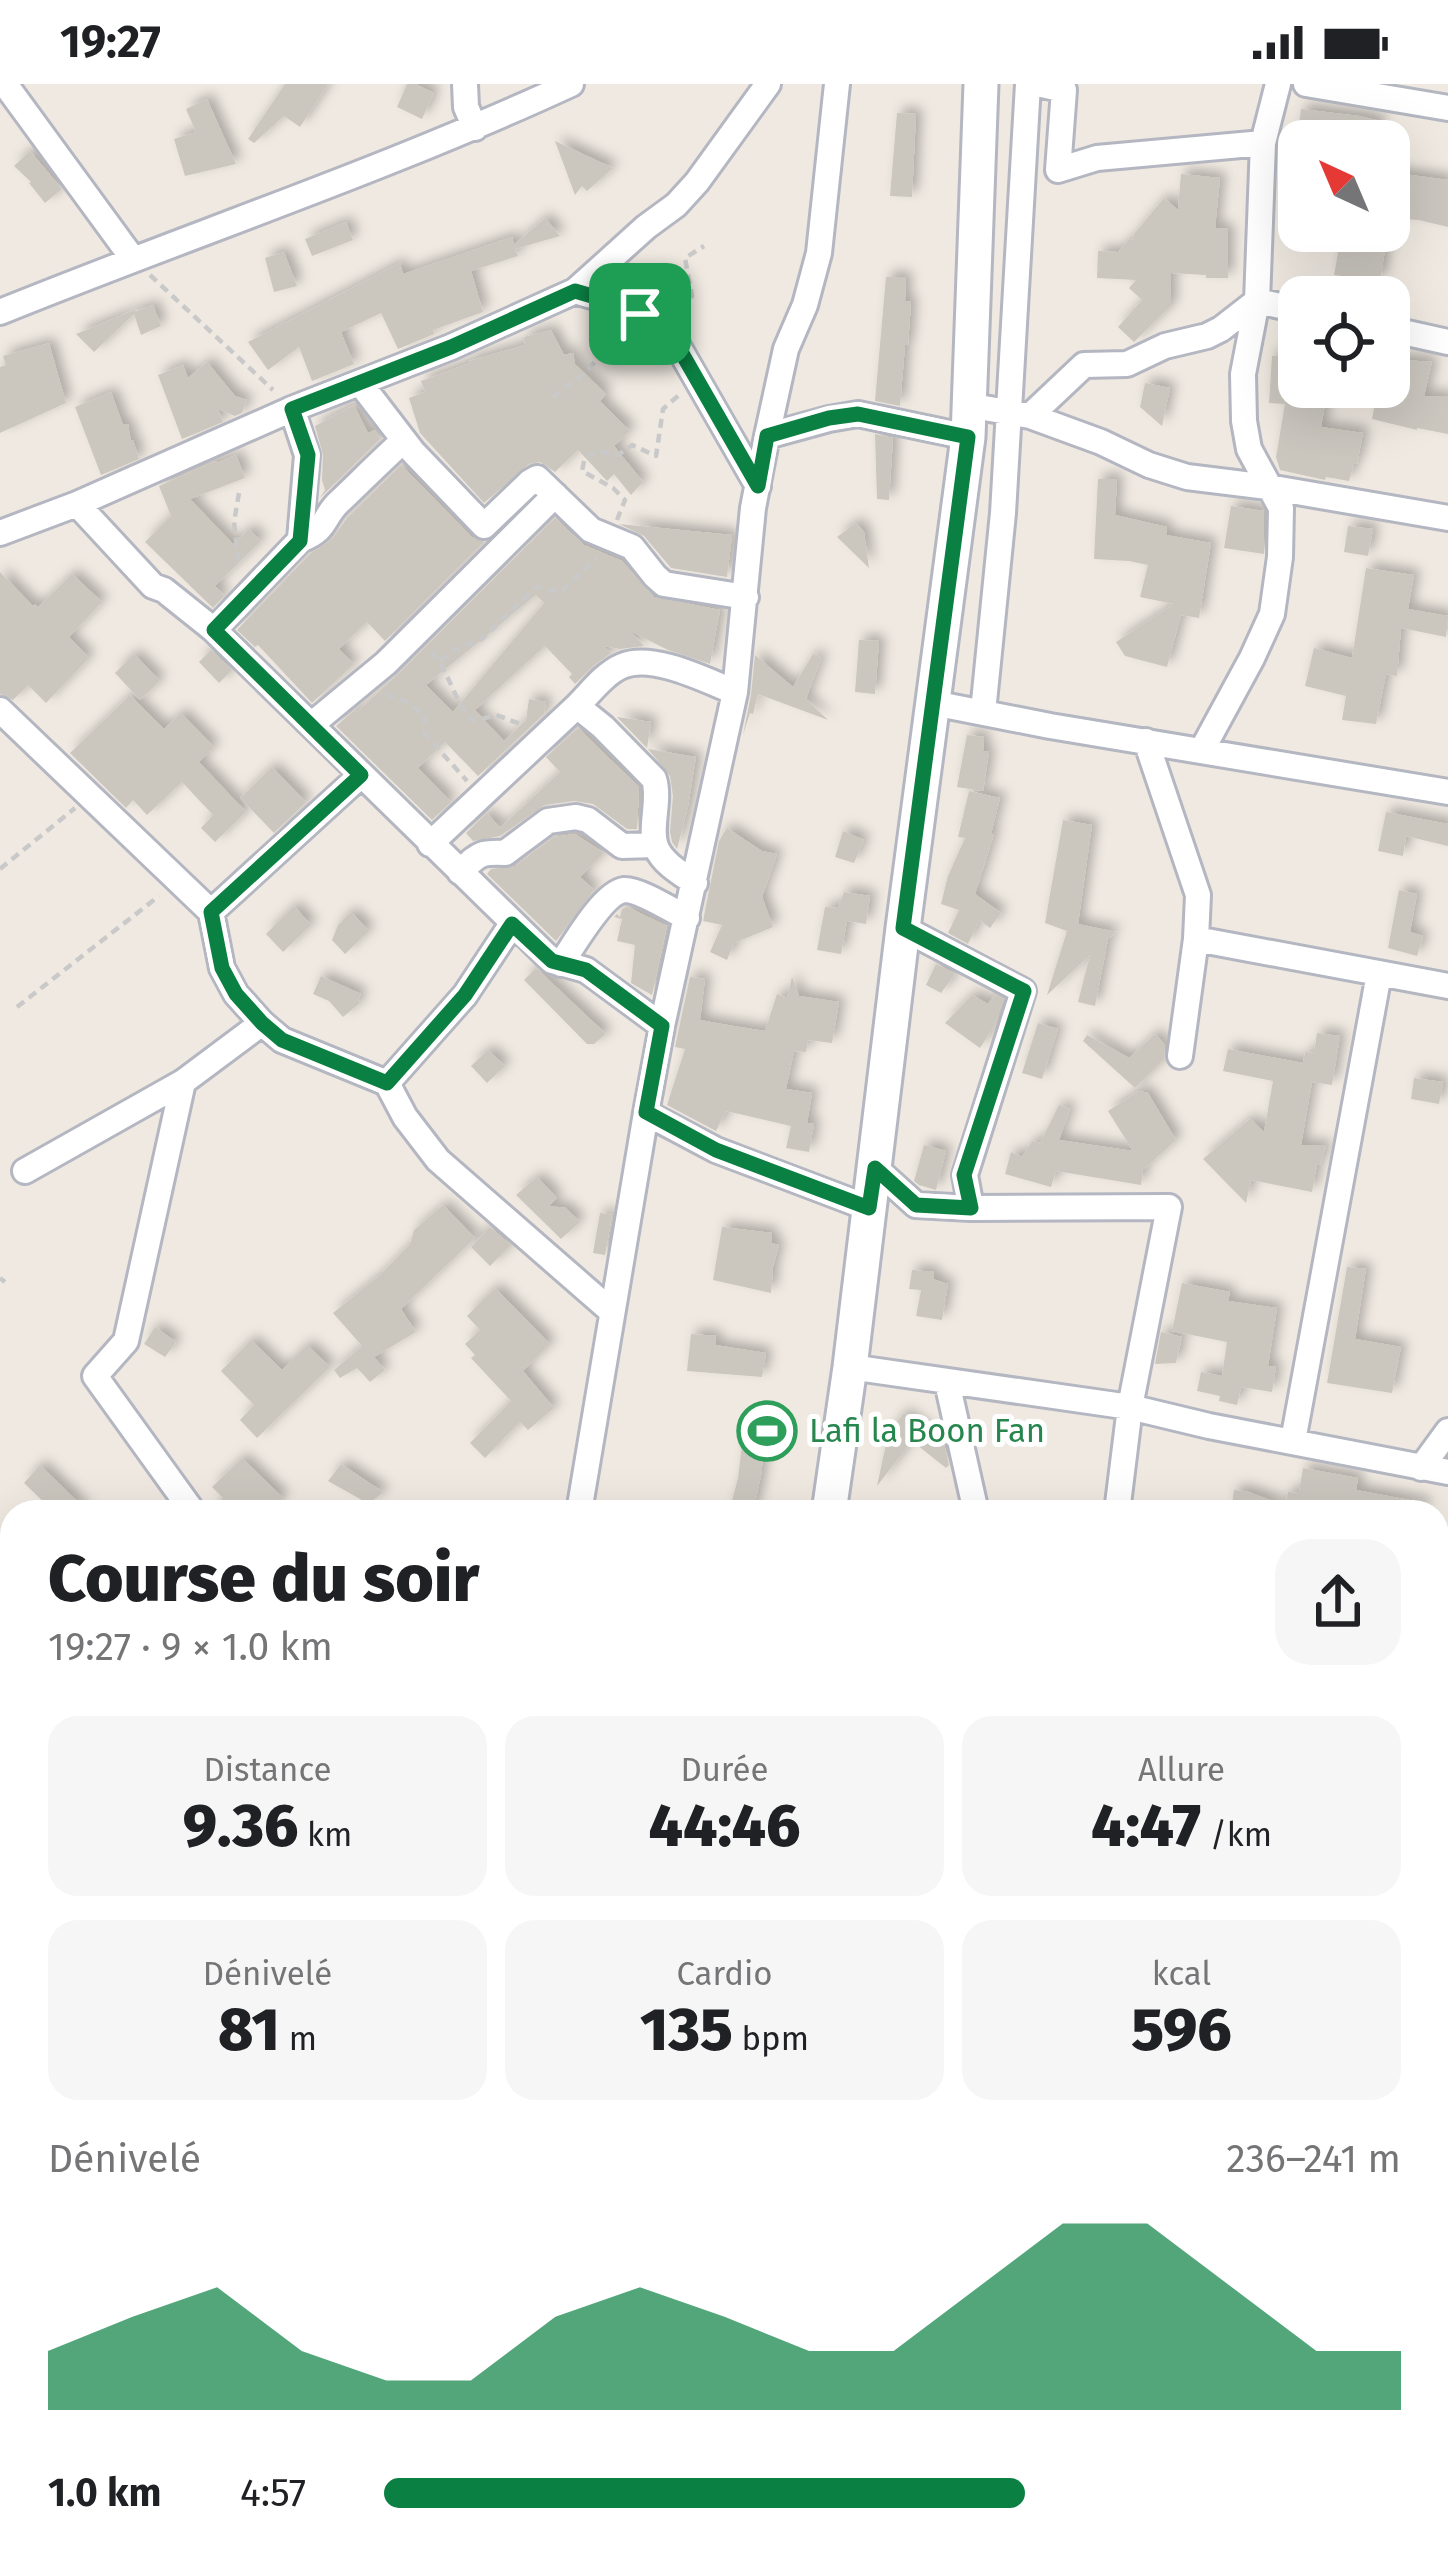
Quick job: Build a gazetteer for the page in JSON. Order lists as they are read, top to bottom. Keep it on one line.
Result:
{"places":{"sports":["Lafi la Boon Fan"]},"north":"top left","page":{"status":"19:27","heading":["Course du soir","19:27 · 9 × 1.0 km"],"stats":[["Distance","9.36 km"],["Durée","44:46"],["Allure","4:47 /km"],["Dénivelé","81 m"],["Cardio","135 bpm"],["kcal","596"]],"chart":["Dénivelé","236–241 m"],"list":[{"name":"1.0 km","note":"4:57"}]}}
